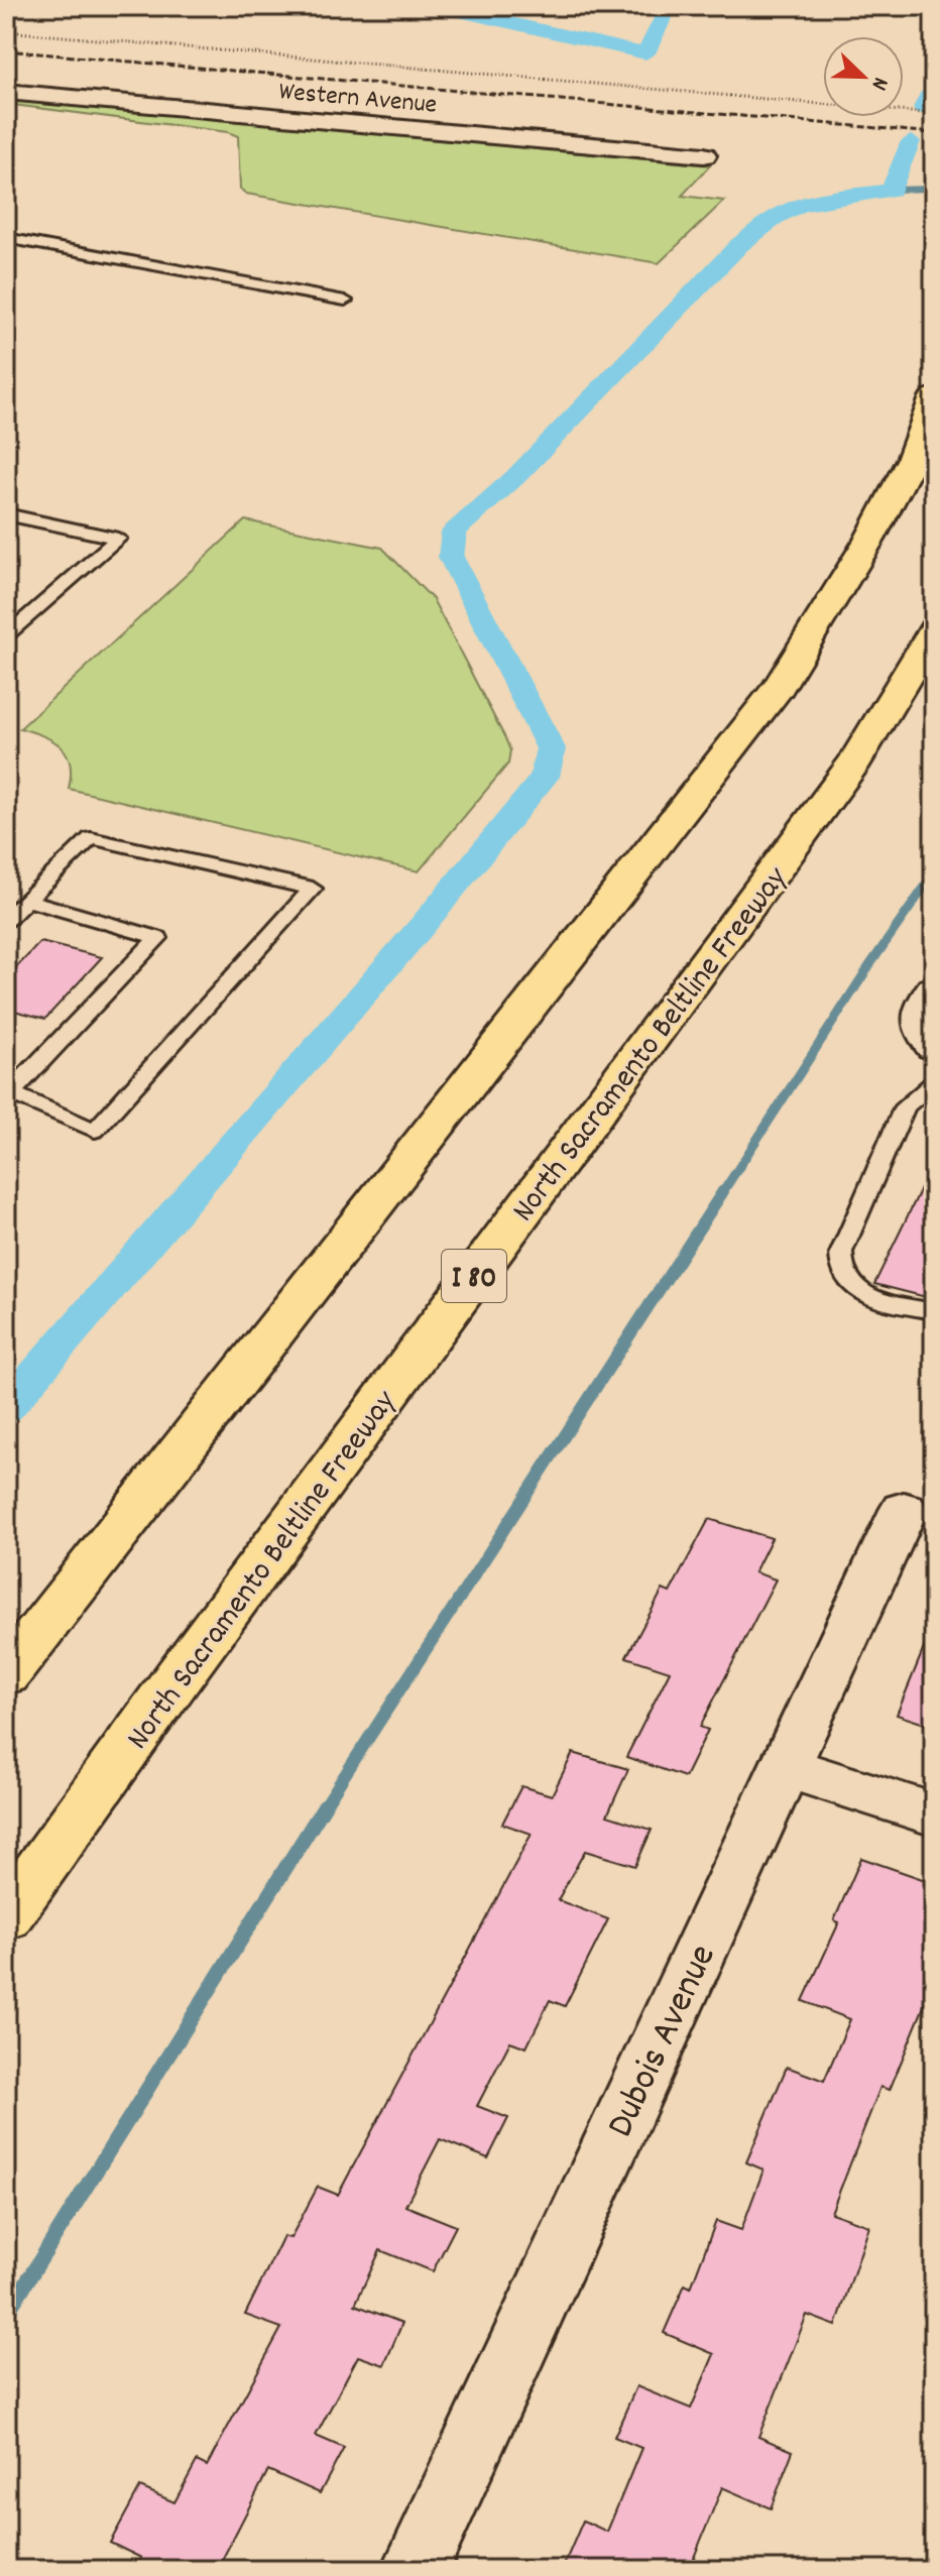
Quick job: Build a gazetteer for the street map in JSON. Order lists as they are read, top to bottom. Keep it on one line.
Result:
{"streets":{"highway":["North Sacramento Beltline Freeway","I 80"],"street":["Western Avenue","Dubois Avenue"]},"north":"bottom right"}
